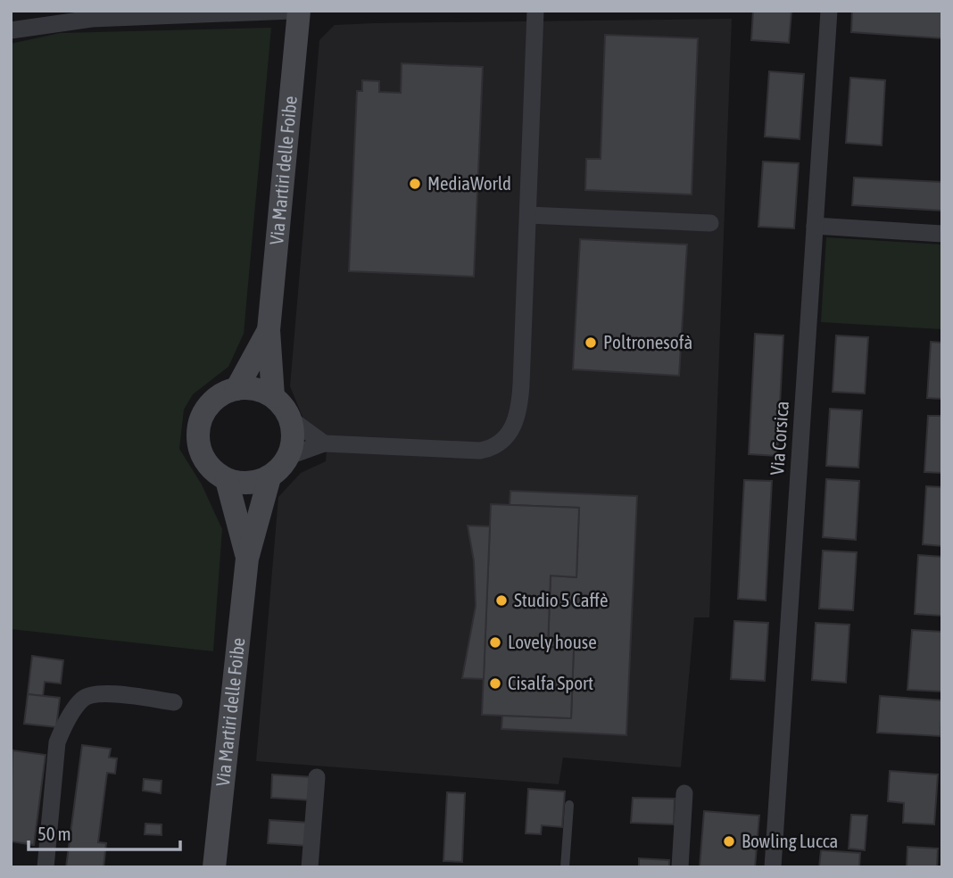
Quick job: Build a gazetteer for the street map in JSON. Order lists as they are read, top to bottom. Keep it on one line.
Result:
{"streets":{"street":["Via Martiri delle Foibe","Via Corsica"]},"places":["MediaWorld","Poltronesofà","Studio 5 Caffè","Lovely house","Cisalfa Sport","Bowling Lucca"],"scale_bar":"50 m"}
